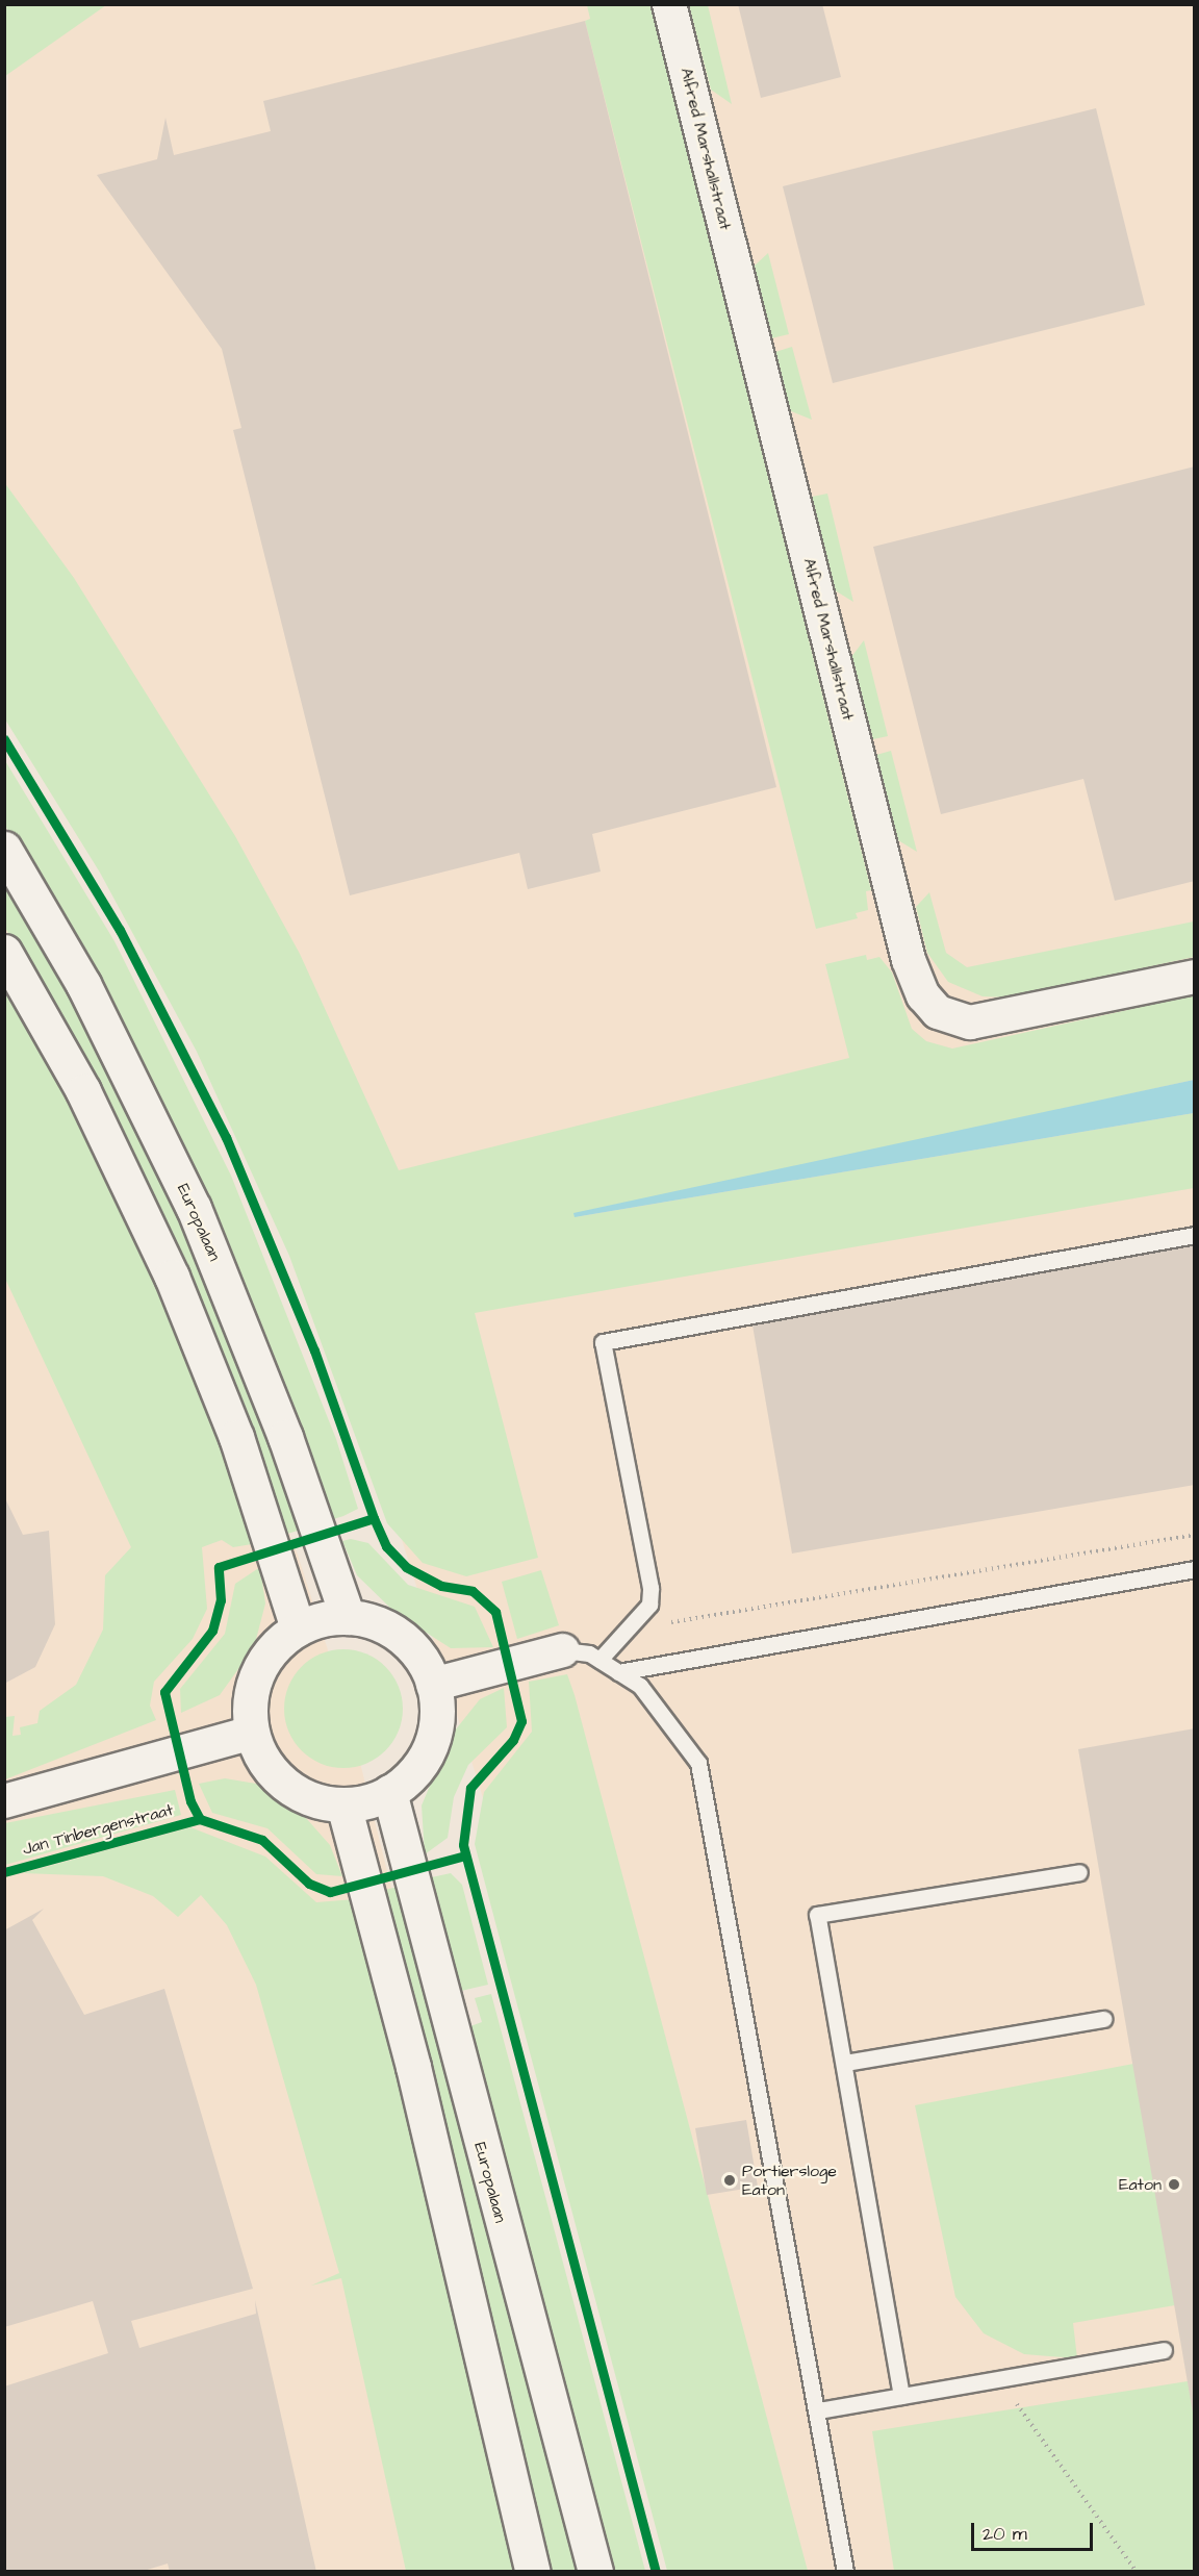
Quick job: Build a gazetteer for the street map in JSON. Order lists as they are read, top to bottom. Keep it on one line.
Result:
{"streets":{"street":["Alfred Marshallstraat","Europalaan"],"cycle path":["Jan Tinbergenstraat"]},"places":["Portiersloge Eaton","Eaton"],"scale_bar":"20 m"}
